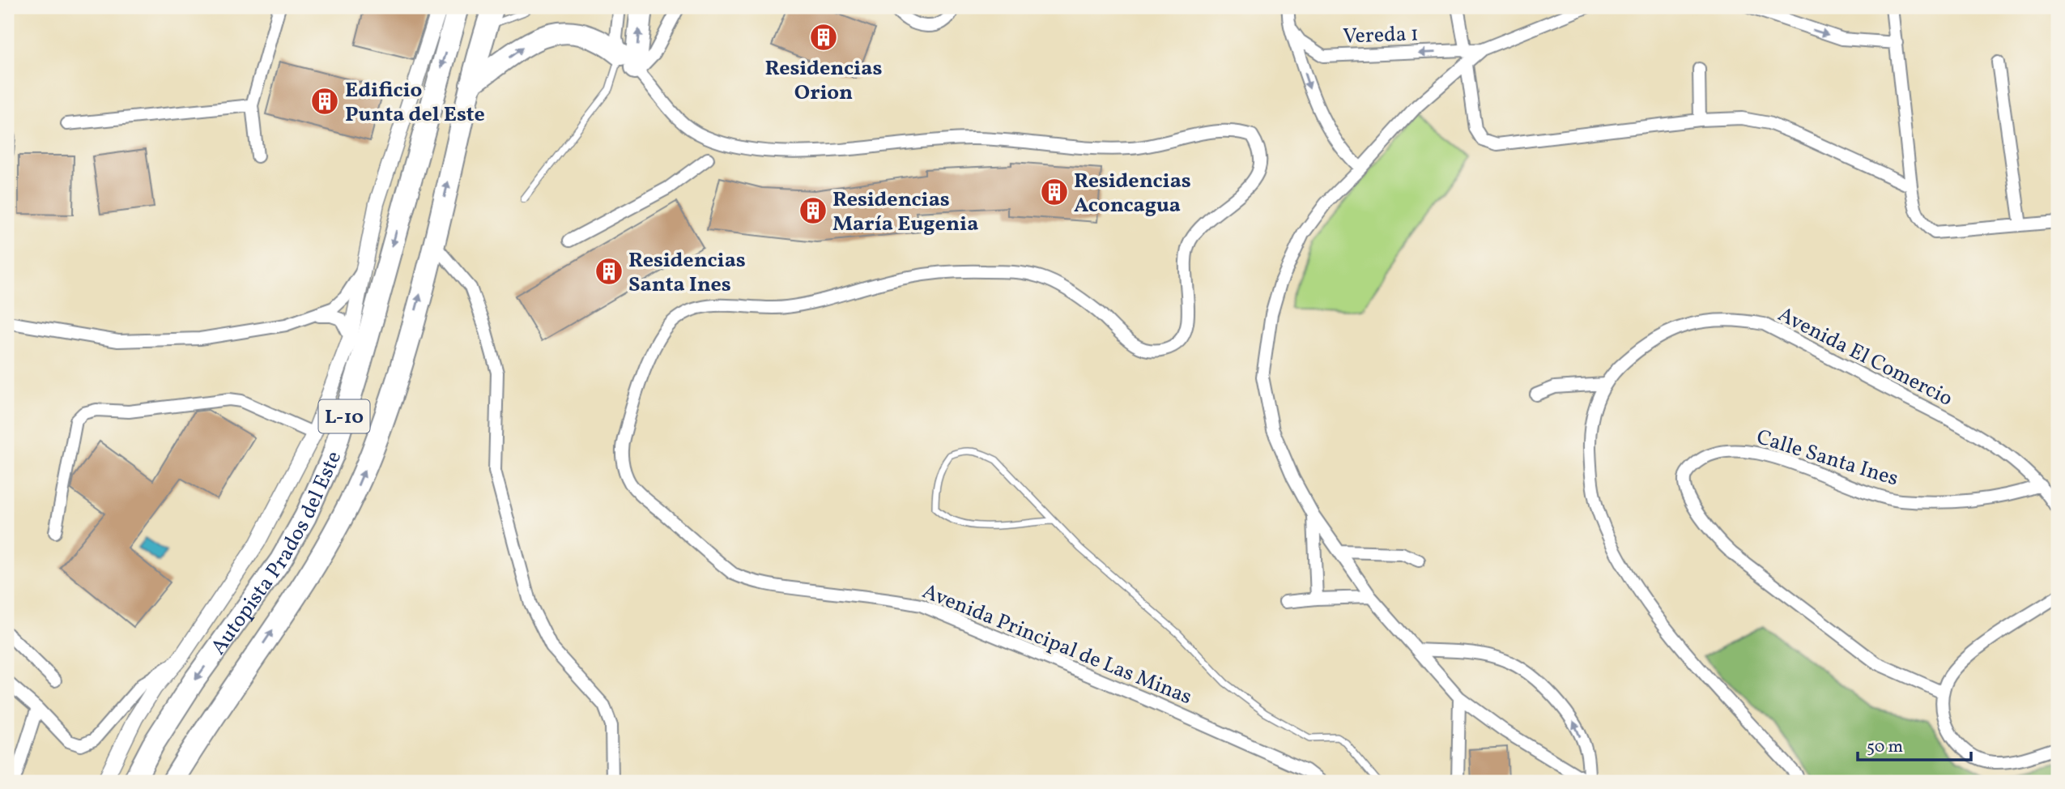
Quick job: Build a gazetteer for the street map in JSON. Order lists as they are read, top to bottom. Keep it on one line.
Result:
{"streets":{"highway":["L-10","Autopista Prados del Este"],"street":["Vereda 1","Avenida El Comercio","Calle Santa Ines","Avenida Principal de Las Minas"]},"crossings":[["Avenida El Comercio","Calle Santa Ines"]],"one_way":["Vereda 1"],"places":{"building":["Residencias Orion","Edificio Punta del Este","Residencias Aconcagua","Residencias María Eugenia","Residencias Santa Ines"]},"scale_bar":"50 m"}
